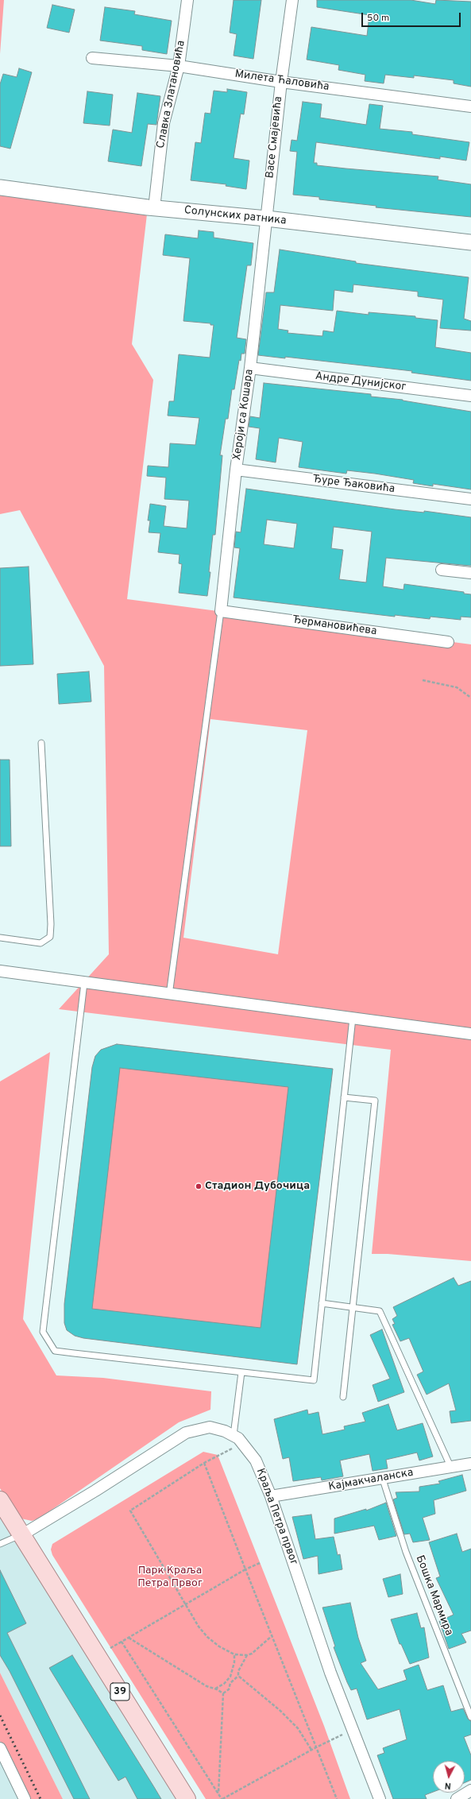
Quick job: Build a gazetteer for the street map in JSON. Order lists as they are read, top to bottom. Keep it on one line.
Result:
{"streets":{"main road":["Солунских ратника","39"],"street":["Милета Ћаловића","Славка Златановића","Васе Смајевића","Андре Дунијског","Хероји са Кошара","Ђуре Ђаковића","Ђермановићева","Кајмакчаланска","Краља Петра првог"],"lane":["Бошка Мармира"]},"crossings":[["Милета Ћаловића","Славка Златановића"],["Милета Ћаловића","Васе Смајевића"],["Славка Златановића","Солунских ратника"],["Васе Смајевића","Солунских ратника"],["Васе Смајевића","Хероји са Кошара"],["Солунских ратника","Хероји са Кошара"],["Андре Дунијског","Хероји са Кошара"],["Хероји са Кошара","Ђуре Ђаковића"],["Хероји са Кошара","Ђермановићева"],["Кајмакчаланска","Краља Петра првог"],["Кајмакчаланска","Бошка Мармира"],["Краља Петра првог","39"]],"parks":["Парк Краља Петра Првог"],"places":["Стадион Дубочица"],"scale_bar":"50 m","north":"bottom"}
